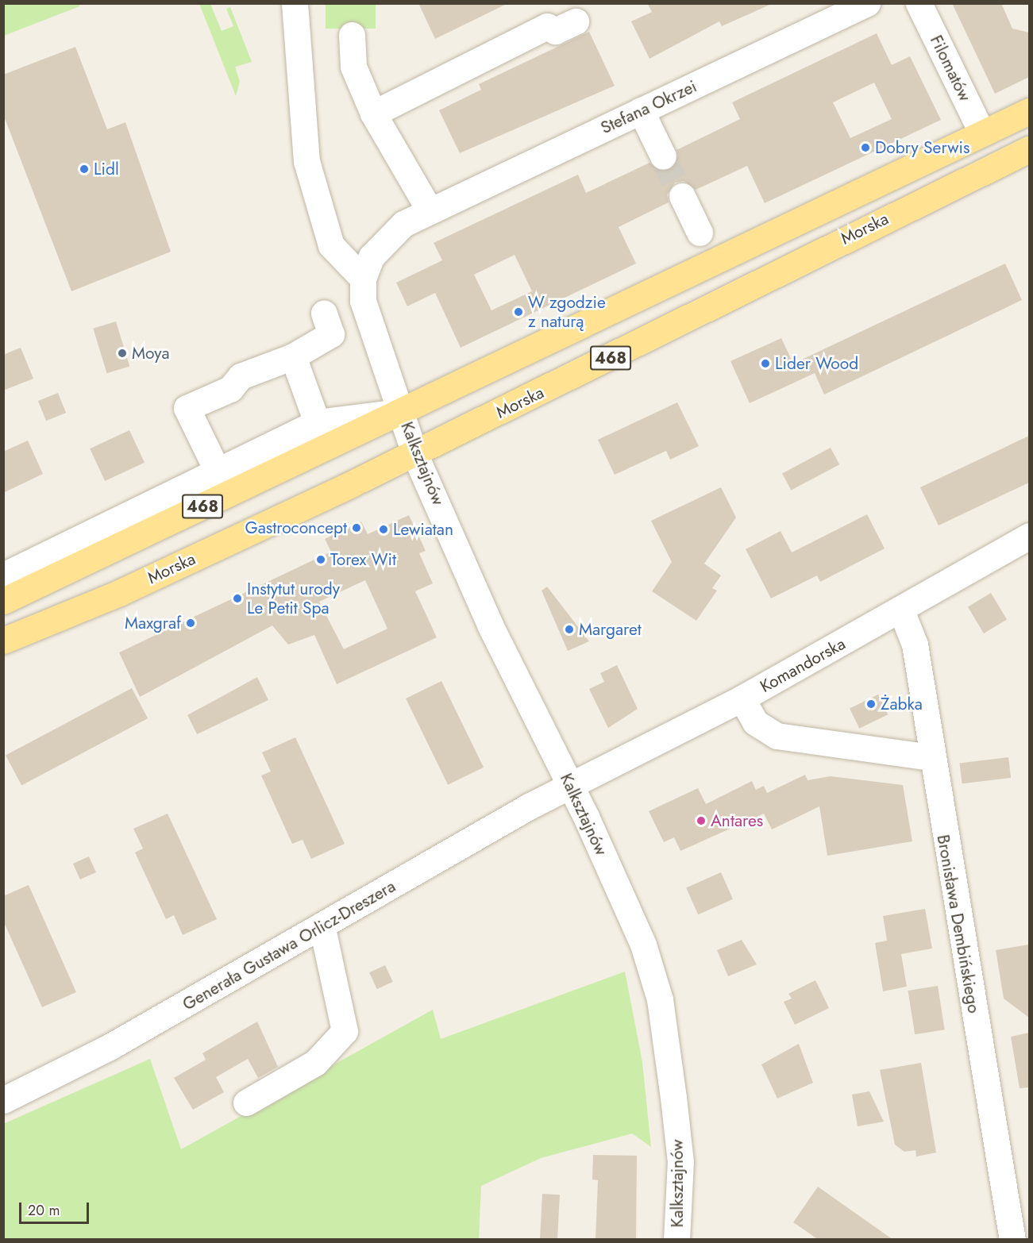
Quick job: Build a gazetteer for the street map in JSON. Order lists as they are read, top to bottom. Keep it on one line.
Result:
{"streets":{"main road":["Morska","468"],"street":["Filomatów","Stefana Okrzei","Kalksztajnów","Komandorska","Bronisława Dembińskiego","Generała Gustawa Orlicz-Dreszera"]},"crossings":[["Filomatów","Morska"],["Morska","Kalksztajnów"],["Kalksztajnów","Komandorska"],["Kalksztajnów","Generała Gustawa Orlicz-Dreszera"],["Komandorska","Bronisława Dembińskiego"],["Komandorska","Generała Gustawa Orlicz-Dreszera"]],"places":["Dobry Serwis","Lidl","W zgodzie z naturą","Moya","Lider Wood","Gastroconcept","Lewiatan","Torex Wit","Instytut urody Le Petit Spa","Maxgraf","Margaret","Żabka","Antares"],"scale_bar":"20 m"}
